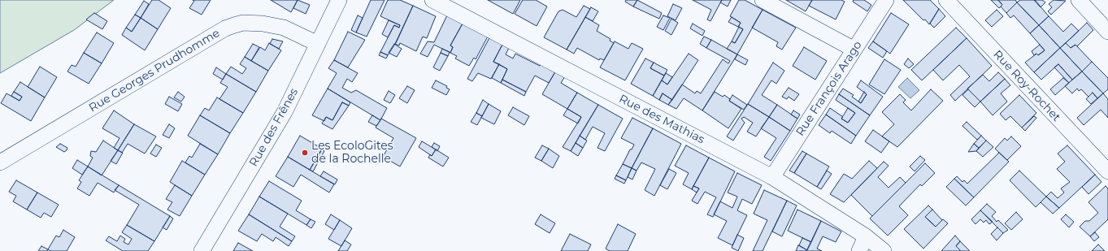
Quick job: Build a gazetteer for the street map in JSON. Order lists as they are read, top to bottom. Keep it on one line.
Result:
{"streets":{"street":["Rue Georges Prudhomme","Rue Roy-Rochet","Rue François Arago","Rue des Mathias","Rue des Frênes"]},"crossings":[["Rue Georges Prudhomme","Rue des Frênes"],["Rue François Arago","Rue des Mathias"]],"places":["Les EcoloGites de la Rochelle"]}
